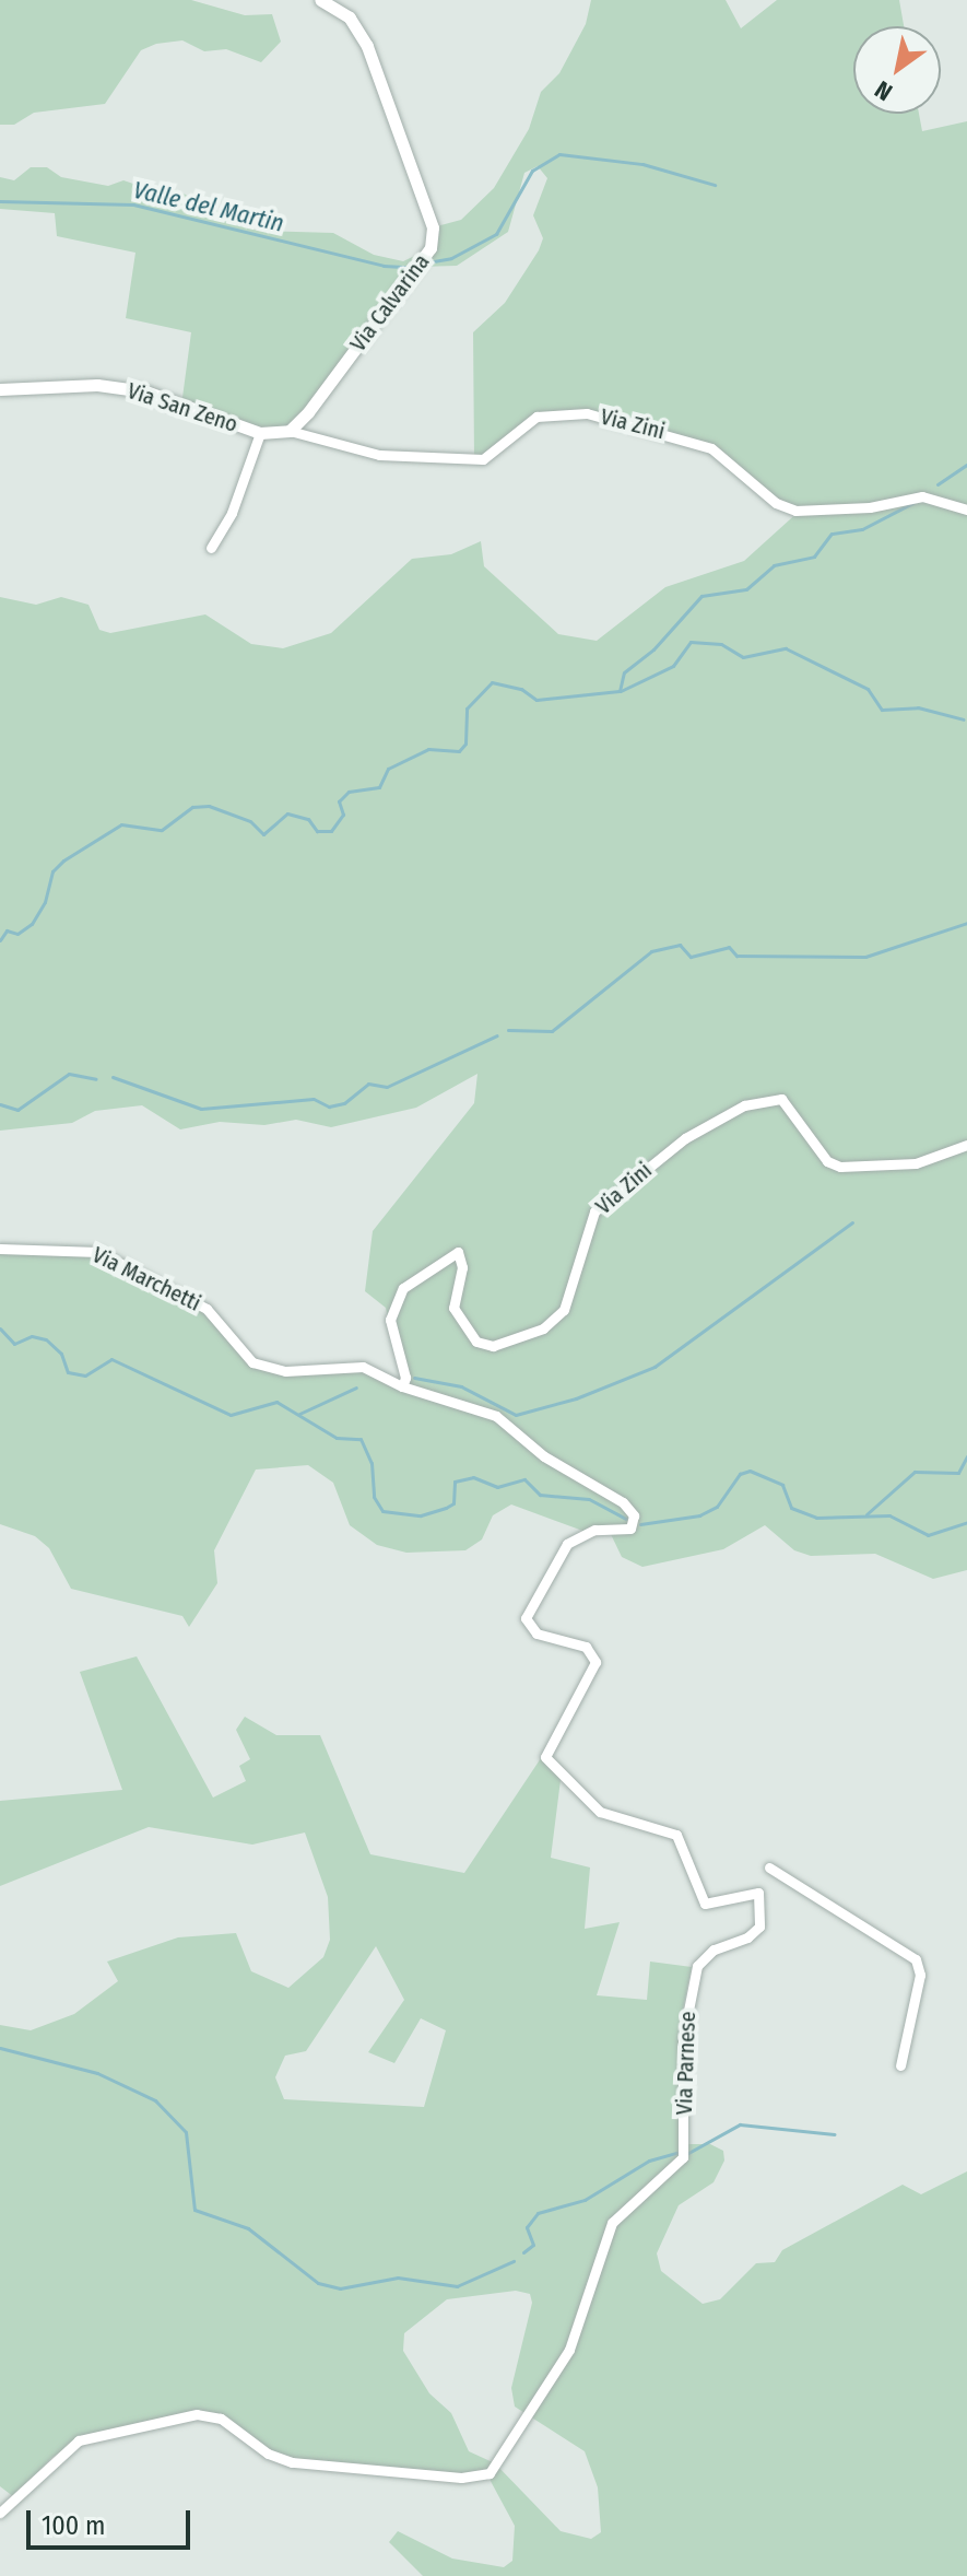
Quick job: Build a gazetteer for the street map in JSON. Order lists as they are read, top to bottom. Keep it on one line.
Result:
{"streets":{"street":["Via Calvarina","Via San Zeno","Via Zini","Via Marchetti","Via Parnese"]},"crossings":[["Via Calvarina","Via Zini"],["Via Zini","Via Marchetti"],["Via Marchetti","Via Parnese"]],"water":["Valle del Martin"],"scale_bar":"100 m","north":"bottom left"}
